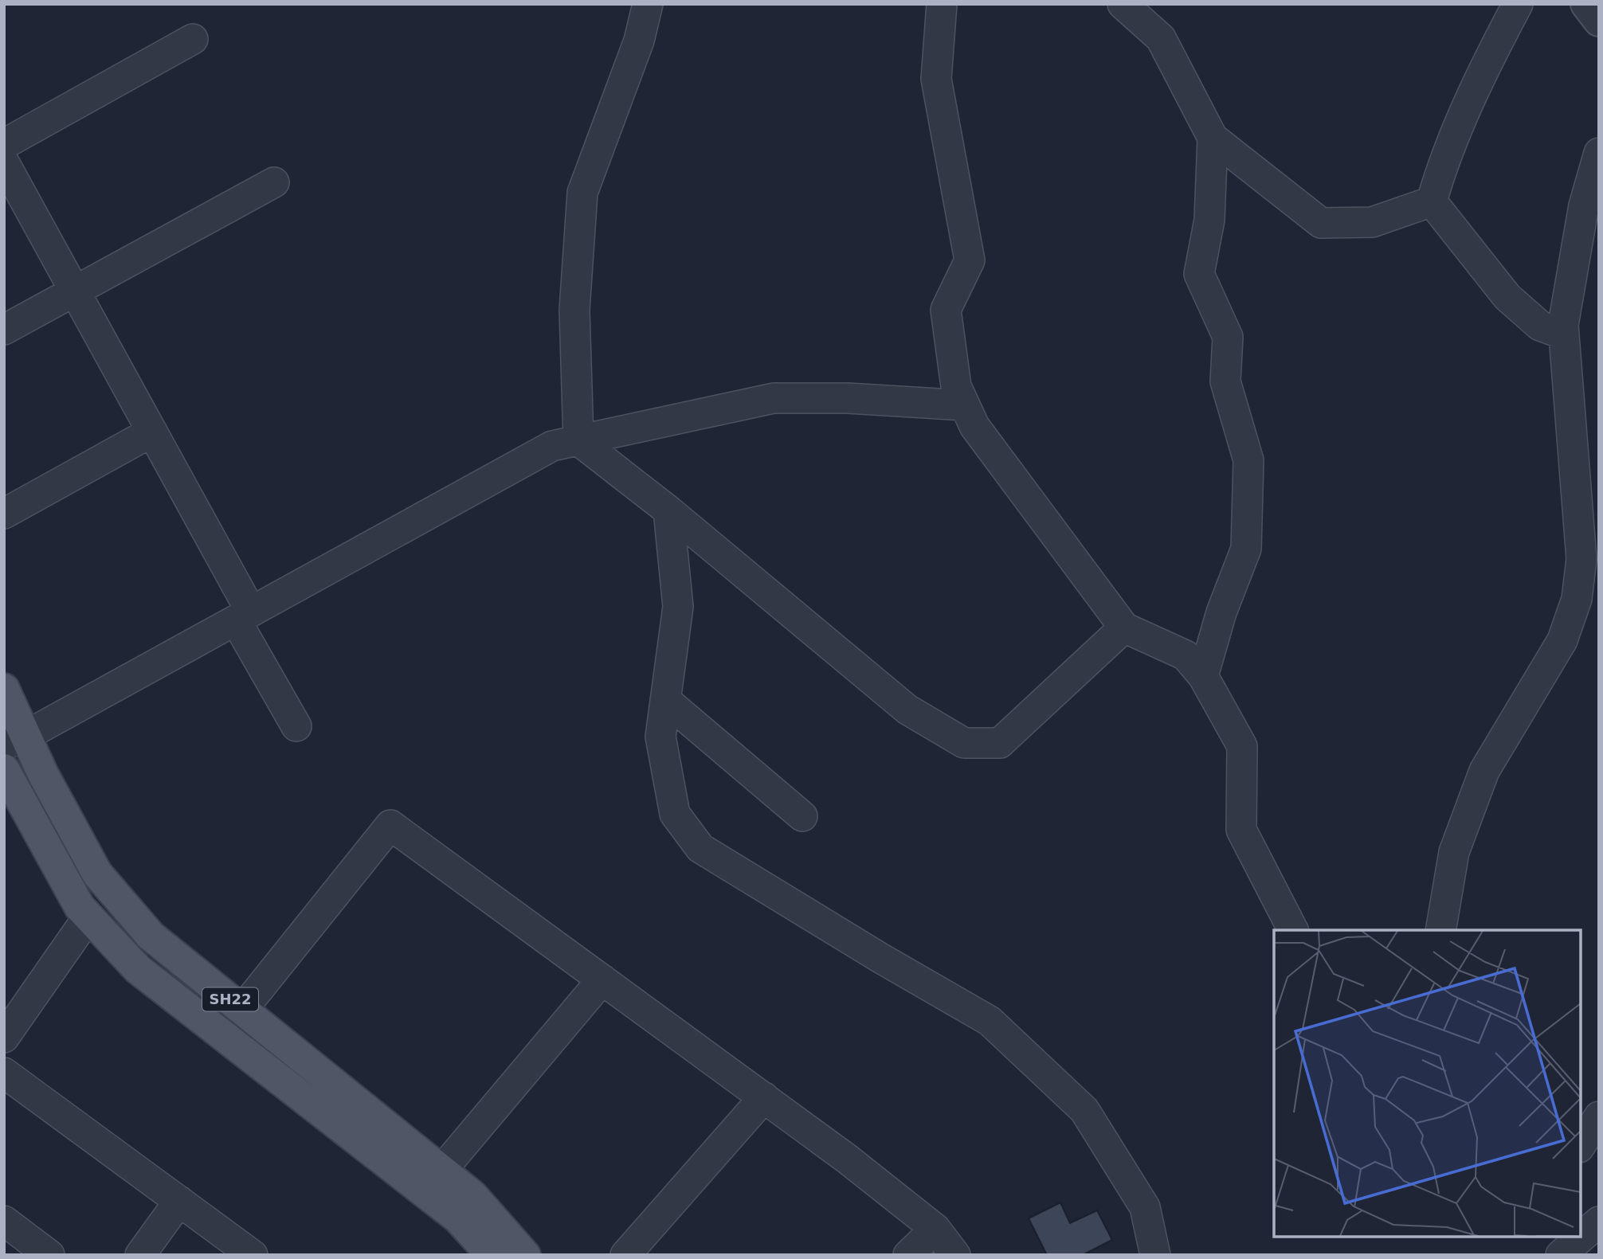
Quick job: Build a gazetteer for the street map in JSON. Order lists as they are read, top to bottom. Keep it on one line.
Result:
{"streets":{"main road":["SH22"]}}
